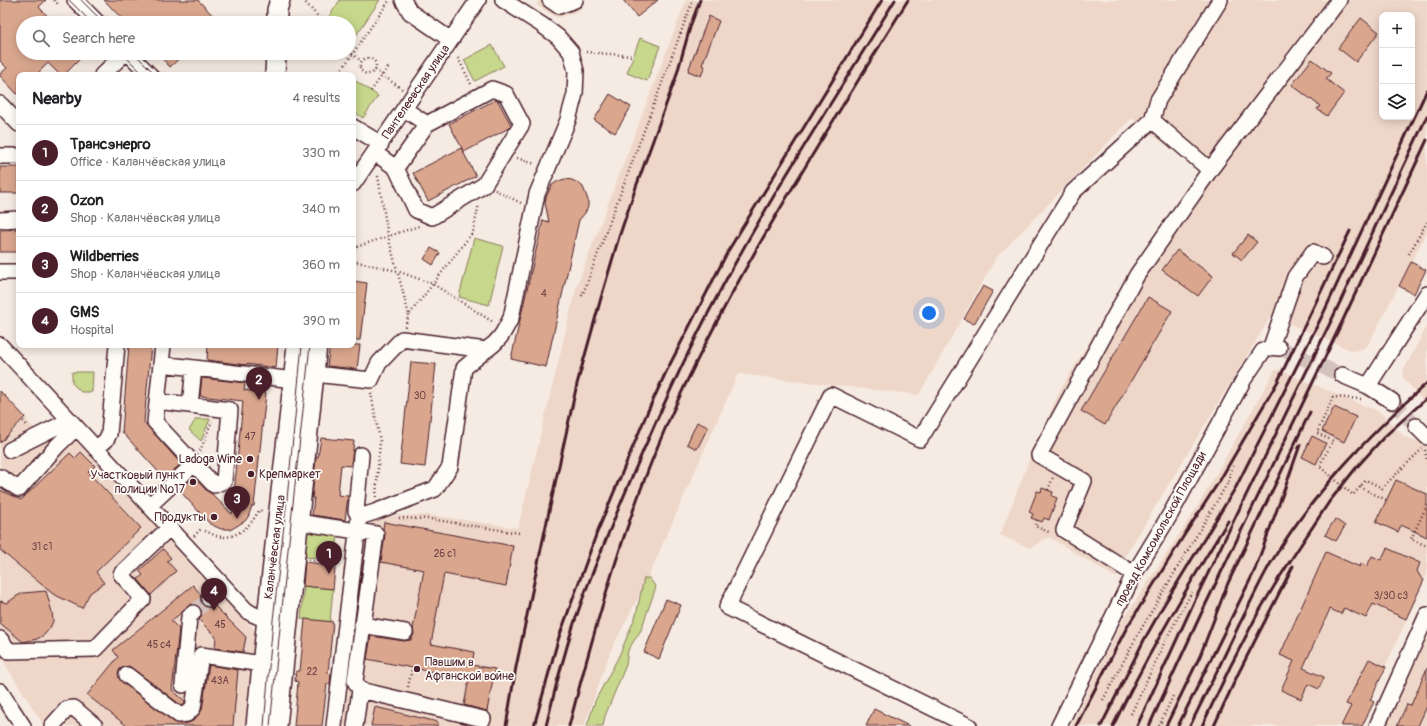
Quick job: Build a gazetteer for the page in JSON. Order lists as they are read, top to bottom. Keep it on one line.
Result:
{"streets":{"main road":["Каланчёвская улица"],"street":["Пантелеевская улица","проезд Комсомольской Площади"]},"places":["Ladoga Wine","Крепмаркет","Участковый пункт полиции №17","Продукты","Павшим в Афганской войне"],"house_numbers":["4","30","47","31 с1","26 с1","3/30 с3","45","45 с4","22","43А"],"page":{"map_buttons":["+","−"],"search":"Search here","heading":["Nearby","4 results"],"list":[{"mark":"1","name":"Трансэнерго","note":"Office · Каланчёвская улица","value":"330 m"},{"mark":"2","name":"Ozon","note":"Shop · Каланчёвская улица","value":"340 m"},{"mark":"3","name":"Wildberries","note":"Shop · Каланчёвская улица","value":"360 m"},{"mark":"4","name":"GMS","note":"Hospital","value":"390 m"}],"pins":["2","3","1","4"]}}
